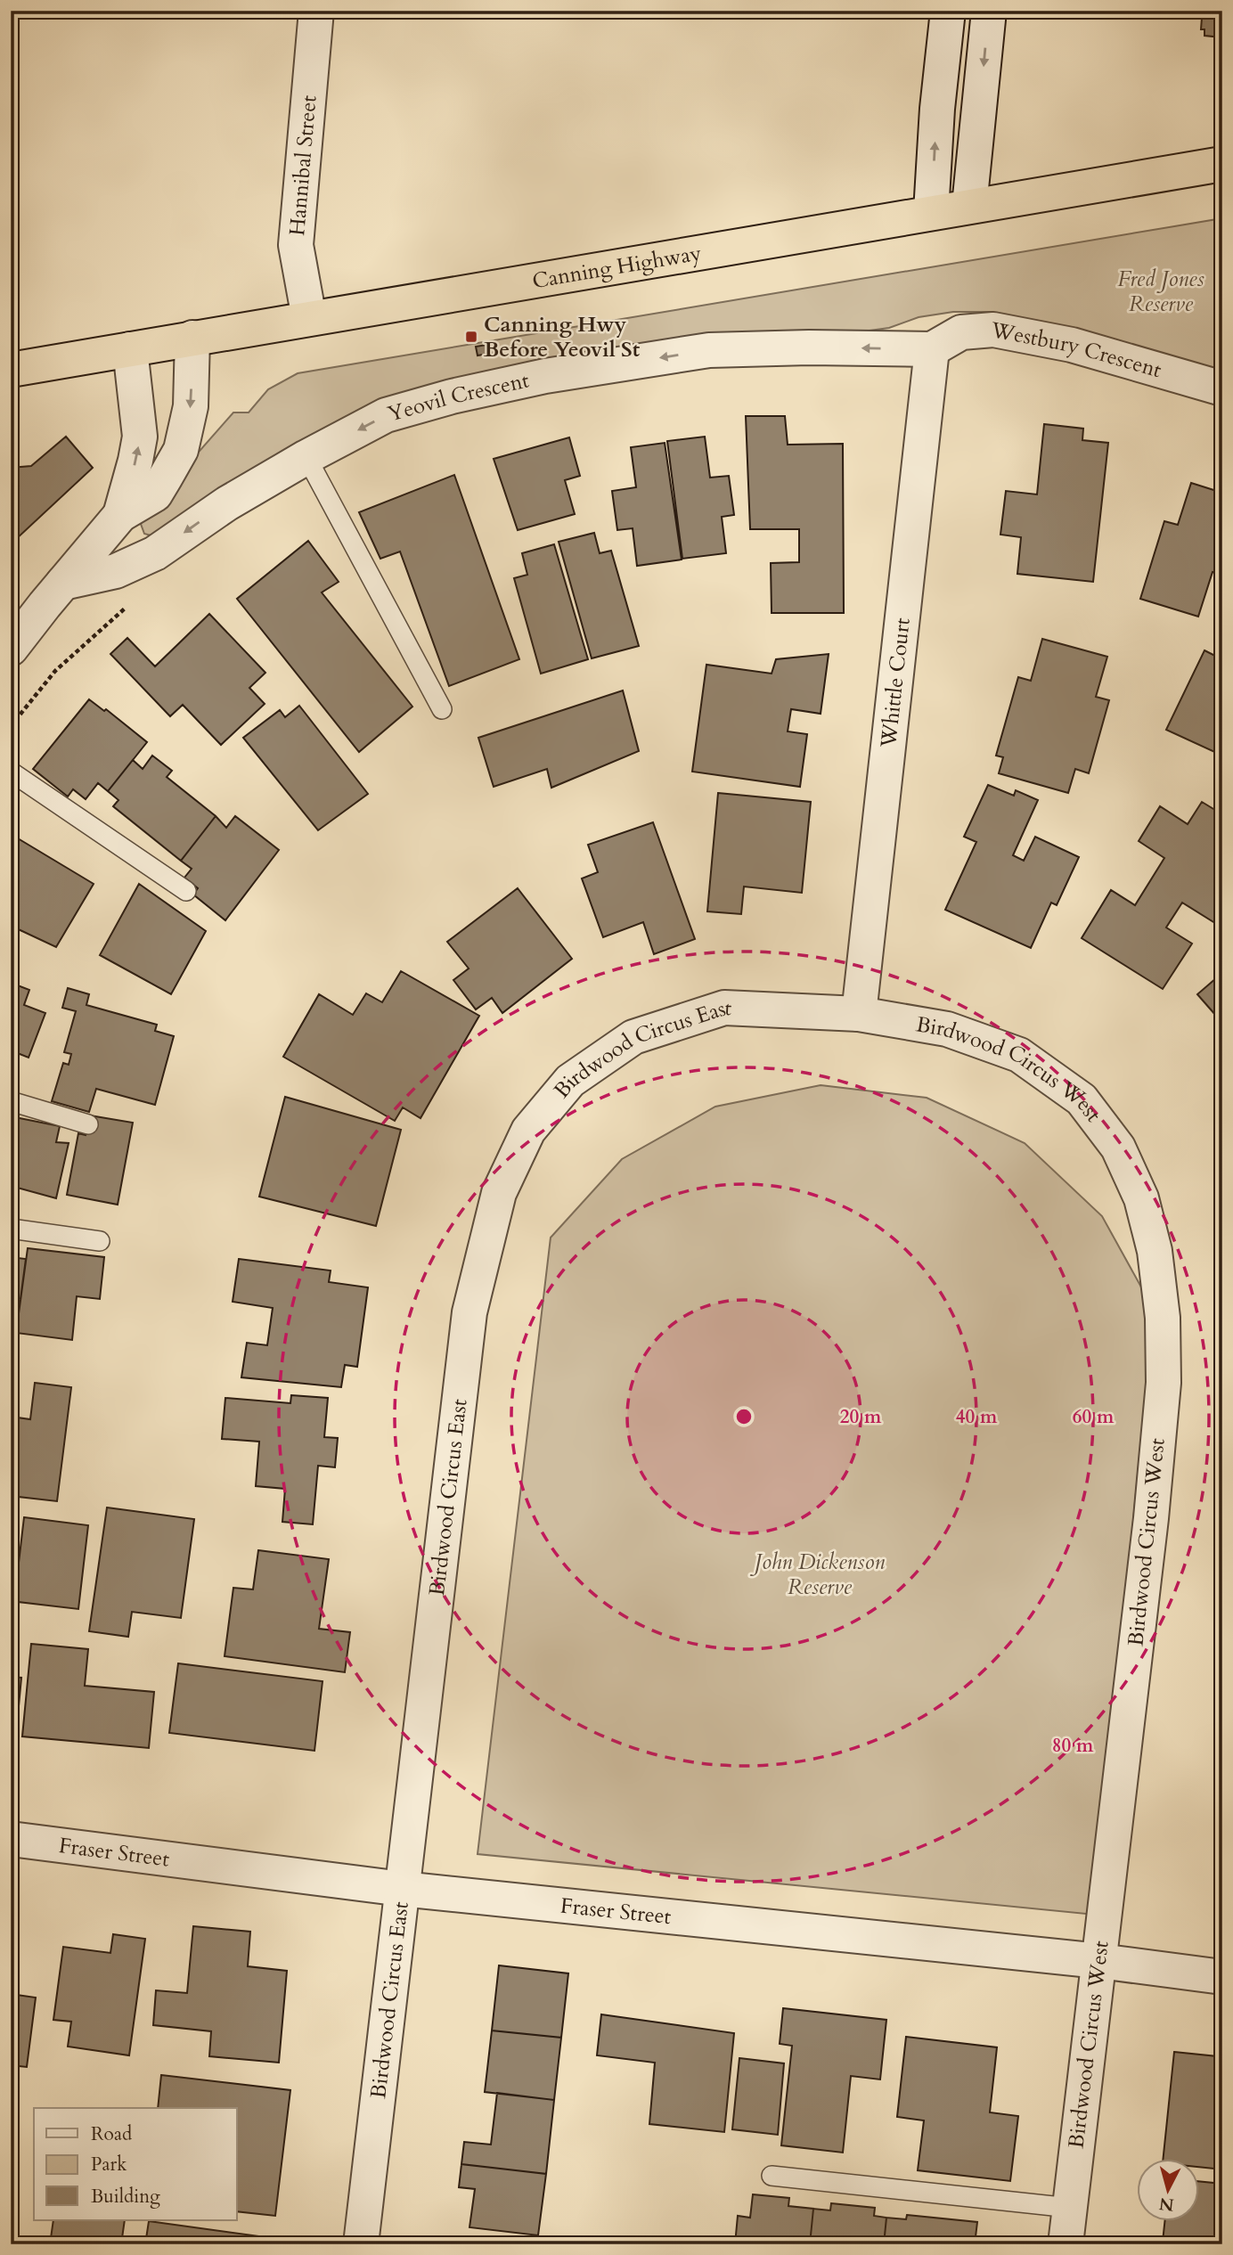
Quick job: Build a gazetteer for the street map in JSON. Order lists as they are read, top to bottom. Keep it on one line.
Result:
{"streets":{"highway":["Canning Highway"],"street":["Hannibal Street","Westbury Crescent","Yeovil Crescent","Whittle Court","Birdwood Circus East","Birdwood Circus West","Fraser Street"]},"crossings":[["Hannibal Street","Canning Highway"],["Westbury Crescent","Yeovil Crescent"],["Westbury Crescent","Whittle Court"],["Yeovil Crescent","Whittle Court"],["Whittle Court","Birdwood Circus East"],["Whittle Court","Birdwood Circus West"],["Birdwood Circus East","Birdwood Circus West"],["Birdwood Circus East","Fraser Street"],["Birdwood Circus West","Fraser Street"]],"one_way":["Yeovil Crescent"],"parks":["Fred Jones Reserve","John Dickenson Reserve"],"places":{"transit":["Canning Hwy Before Yeovil St"]},"legend":["Road","Park","Building"],"north":"bottom","rings":["20 m","40 m","60 m","80 m"]}
